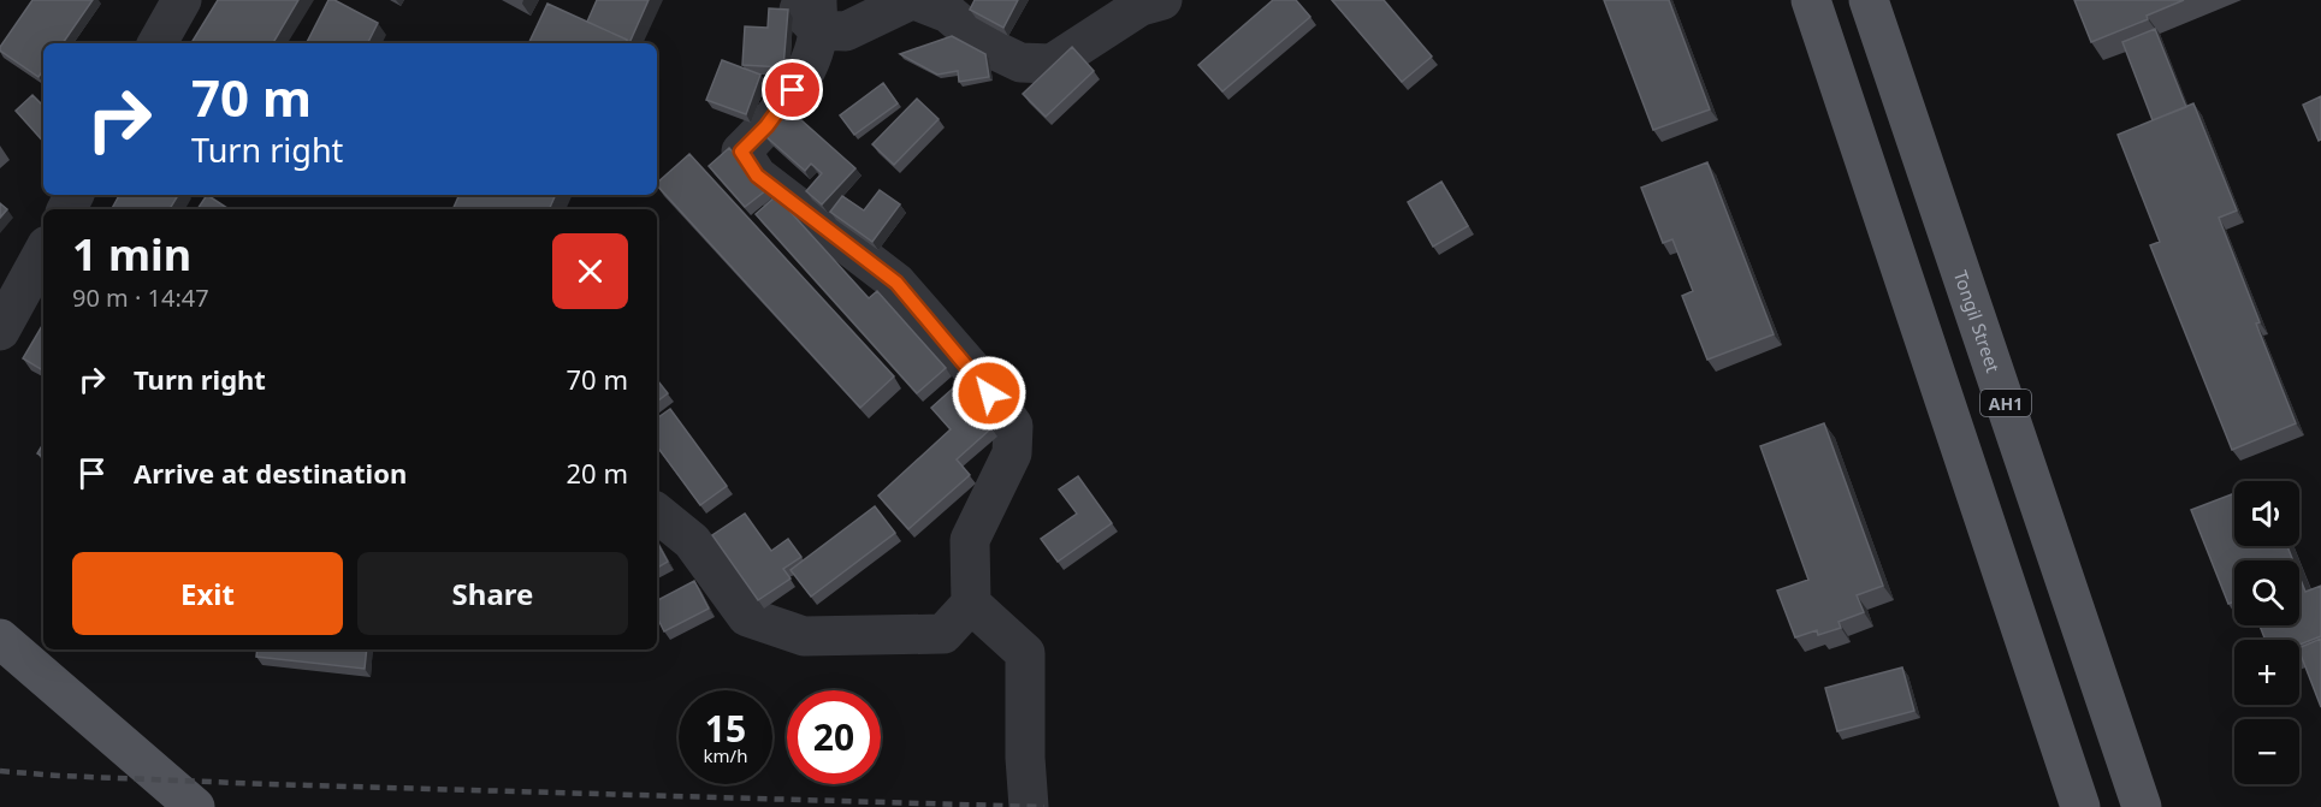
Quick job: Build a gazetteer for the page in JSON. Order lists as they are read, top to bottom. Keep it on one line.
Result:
{"streets":{"main road":["Tongil Street","AH1"]},"page":{"turn":["70 m","Turn right"],"heading":["1 min","90 m · 14:47"],"list":[{"name":"Turn right","value":"70 m"},{"name":"Arrive at destination","value":"20 m"}],"map_buttons":["+","−"],"buttons":["Exit","Share"],"speed":"15 km/h","limit":"20"}}
